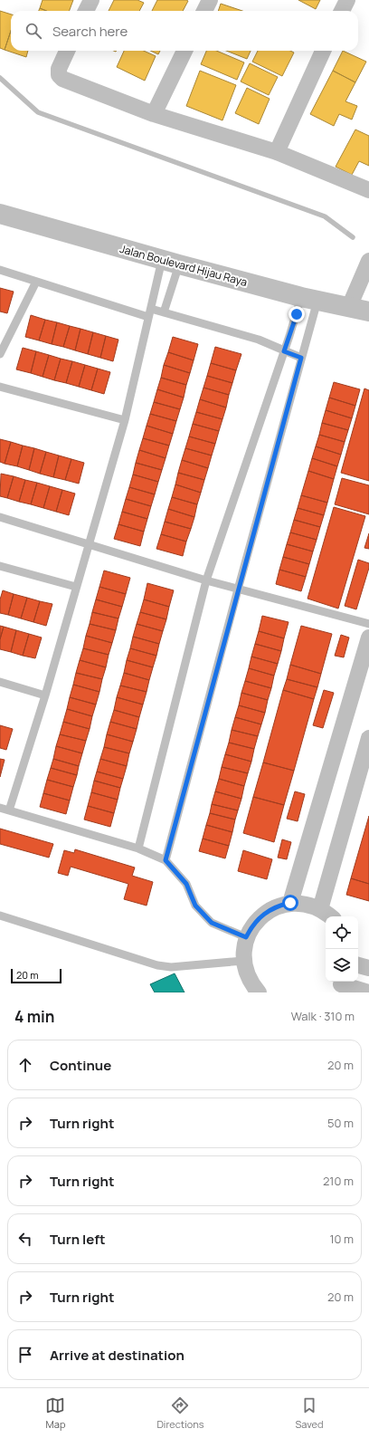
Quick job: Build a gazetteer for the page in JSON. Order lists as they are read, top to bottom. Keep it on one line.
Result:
{"streets":{"street":["Jalan Boulevard Hijau Raya"]},"scale_bar":"20 m","page":{"search":"Search here","scale":"20 m","heading":["4 min","Walk · 310 m"],"list":[["Continue","20 m"],["Turn right","50 m"],["Turn right","210 m"],["Turn left","10 m"],["Turn right","20 m"],"Arrive at destination"],"nav":["Map","Directions","Saved"]}}
